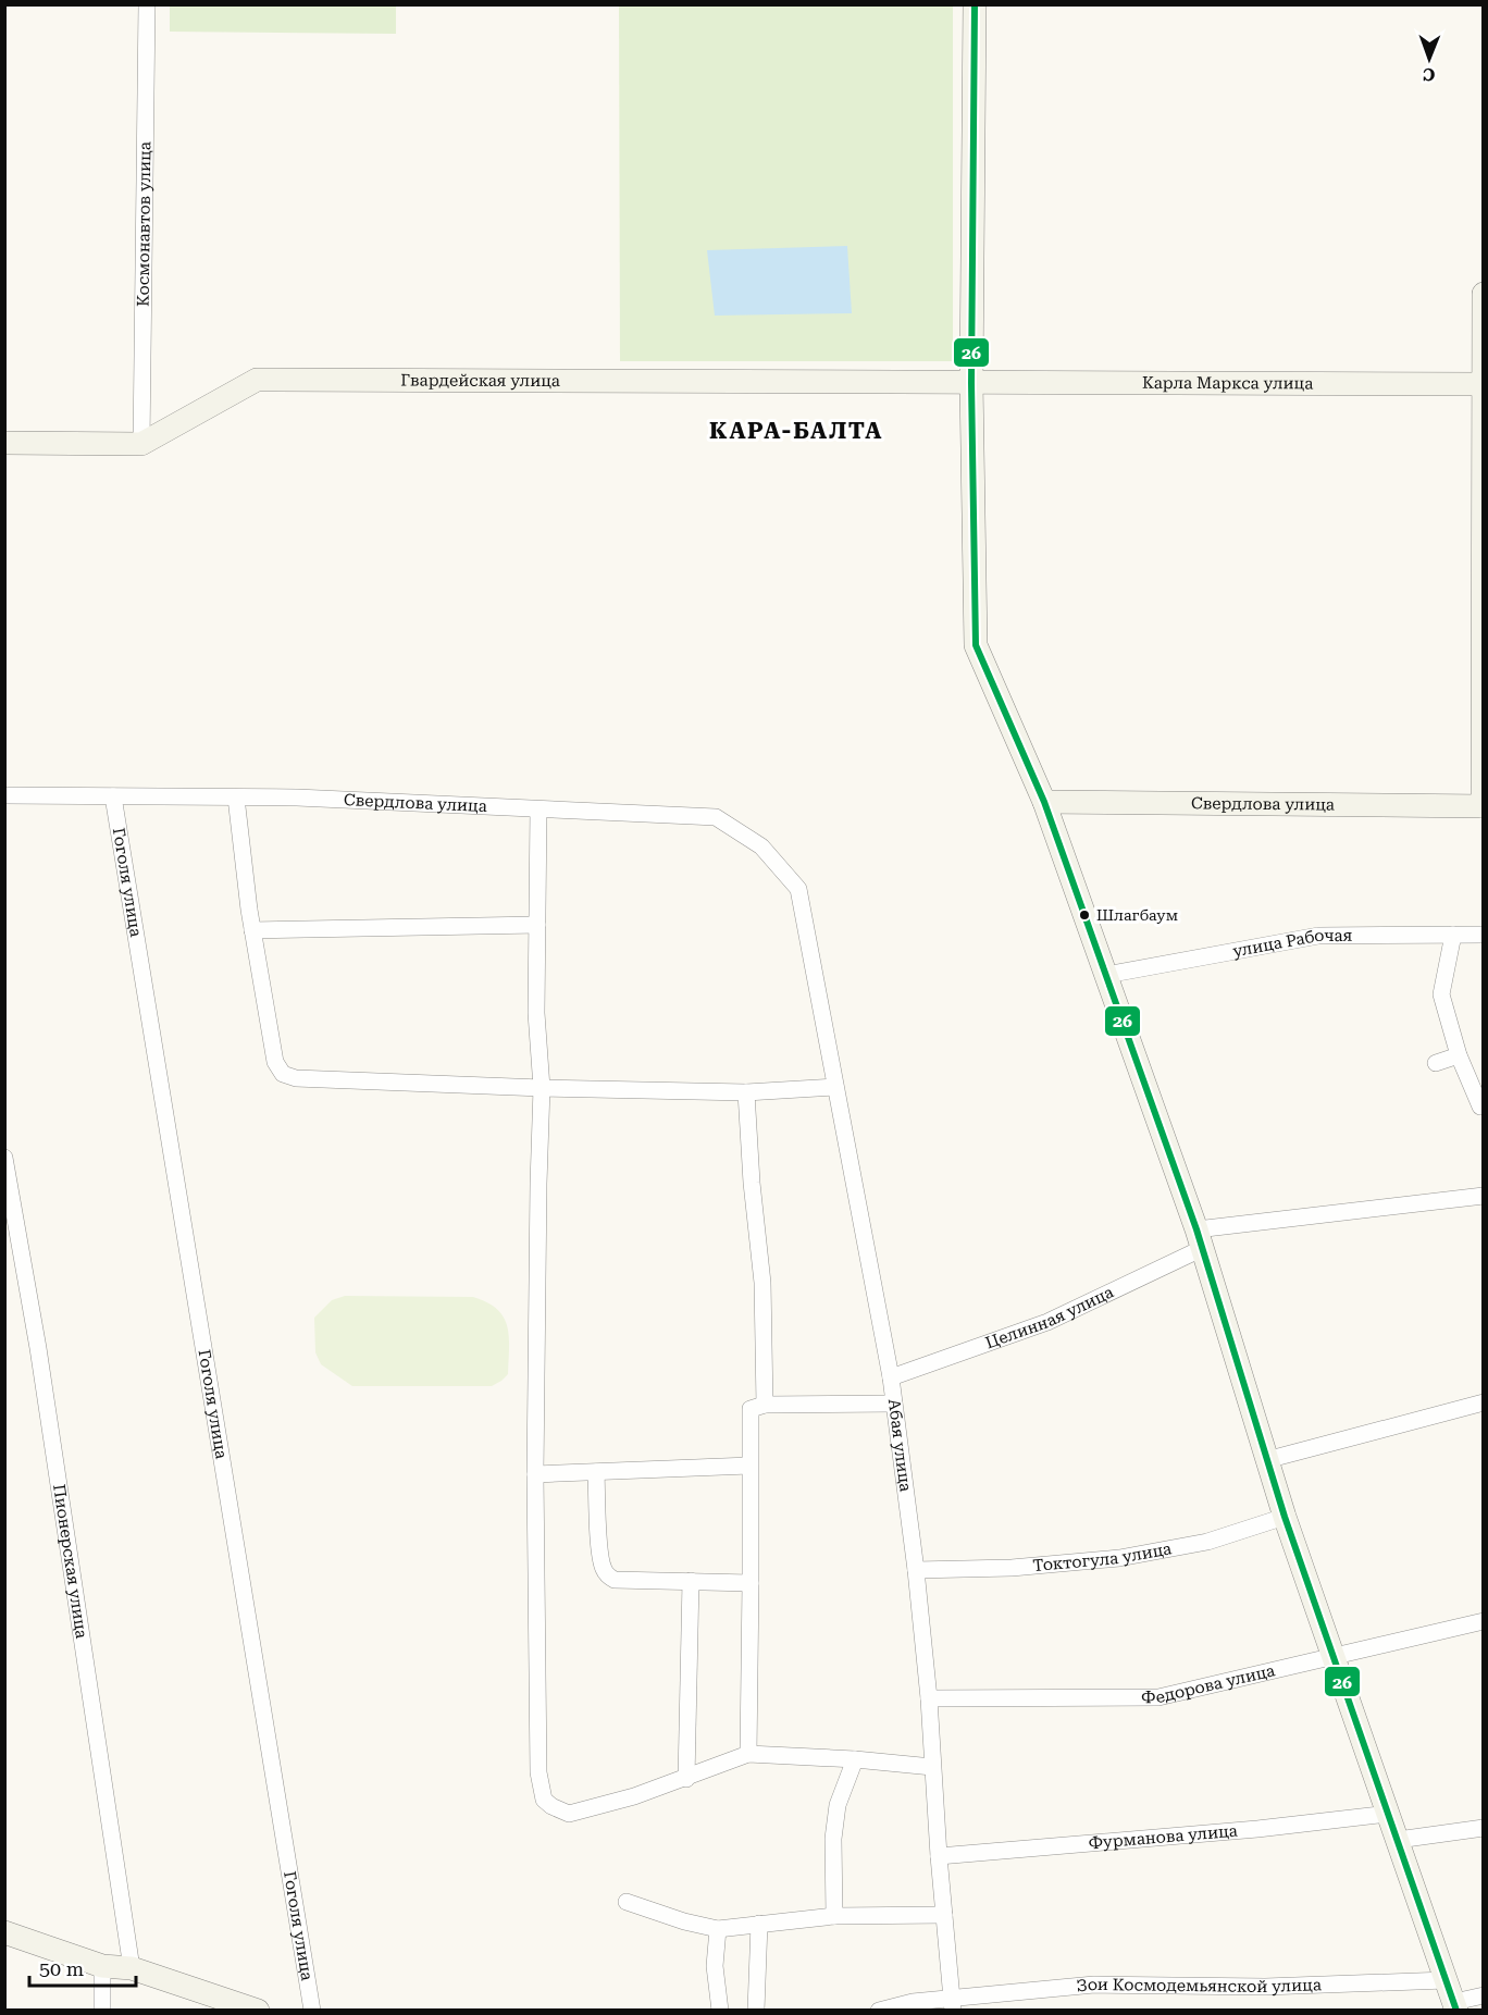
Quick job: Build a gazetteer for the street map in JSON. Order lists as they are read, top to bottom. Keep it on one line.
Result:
{"streets":{"street":["Космонавтов улица","Гвардейская улица","Карла Маркса улица","Свердлова улица","Гоголя улица","улица Рабочая","Целинная улица","Абая улица","Токтогула улица","Пионерская улица","Федорова улица","Фурманова улица","Зои Космодемьянской улица"]},"crossings":[["Космонавтов улица","Гвардейская улица"],["Гвардейская улица","Карла Маркса улица"],["Свердлова улица","Гоголя улица"],["Свердлова улица","Абая улица"],["Целинная улица","Абая улица"],["Абая улица","Токтогула улица"],["Абая улица","Федорова улица"],["Абая улица","Фурманова улица"],["Абая улица","Зои Космодемьянской улица"]],"districts":["КАРА-БАЛТА"],"places":["Шлагбаум"],"lines":["transit line 26"],"scale_bar":"50 m","north":"bottom"}
